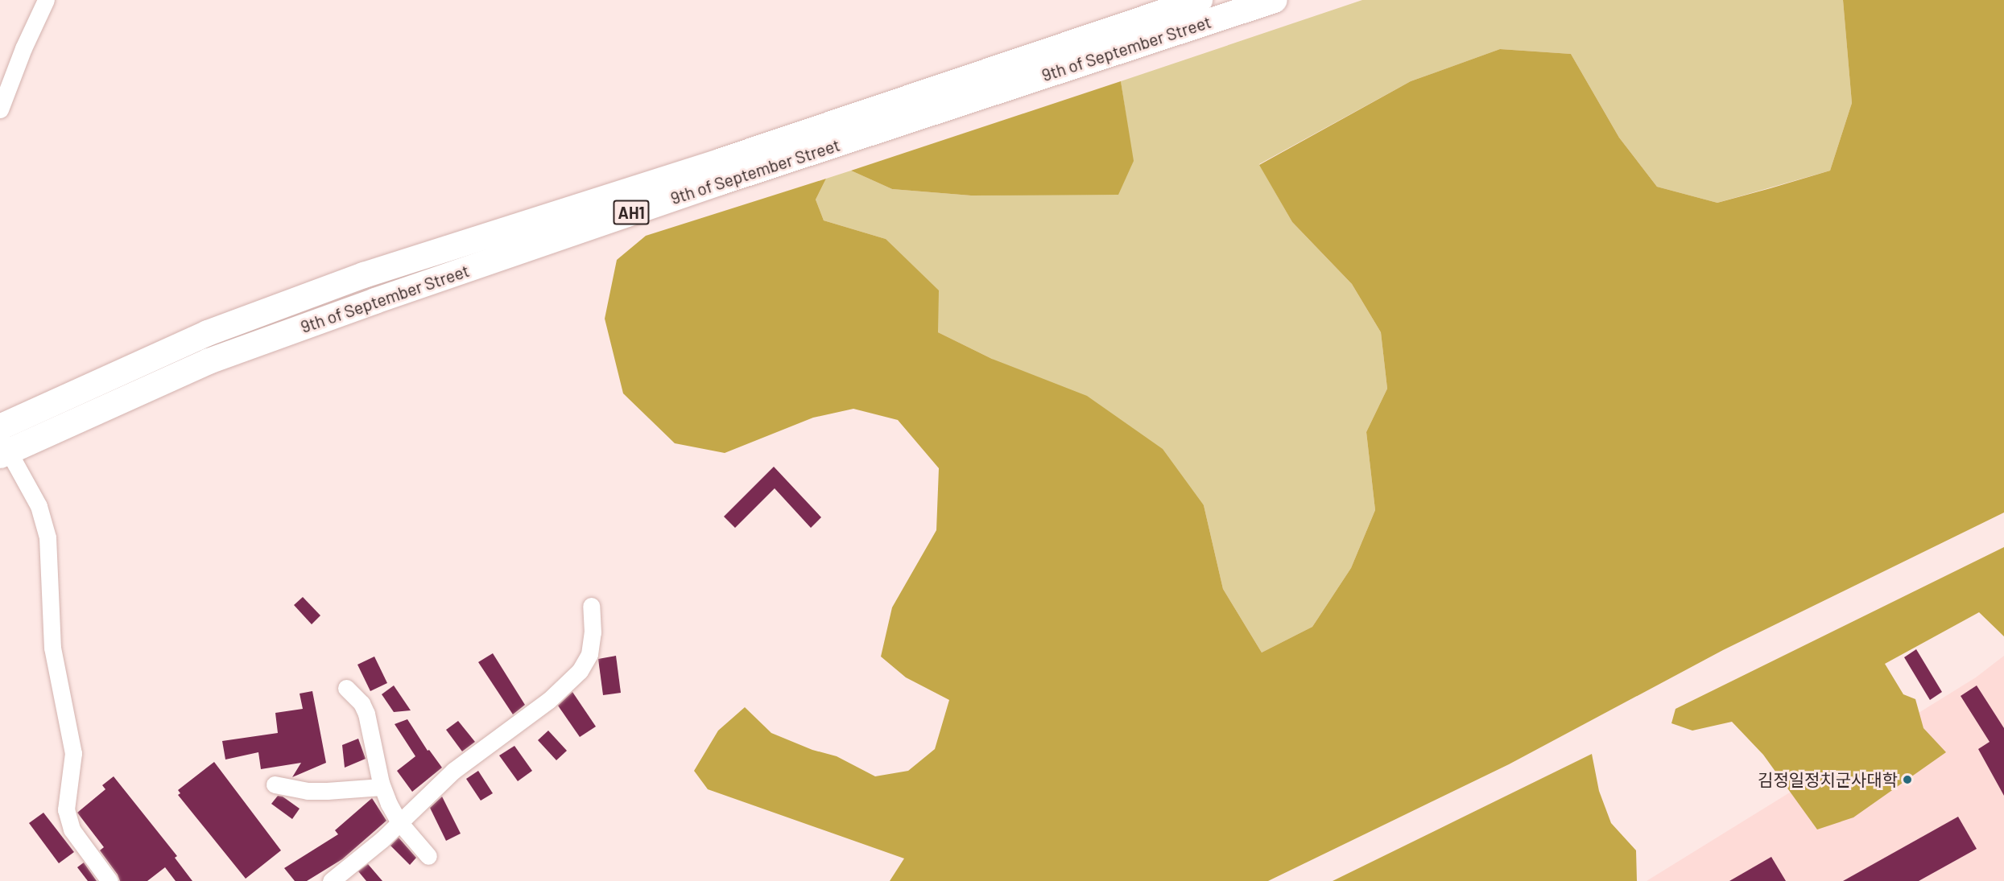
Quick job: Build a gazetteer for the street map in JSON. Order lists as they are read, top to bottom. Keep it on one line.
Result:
{"streets":{"highway":["9th of September Street","AH1"]},"places":["김정일정치군사대학"]}
